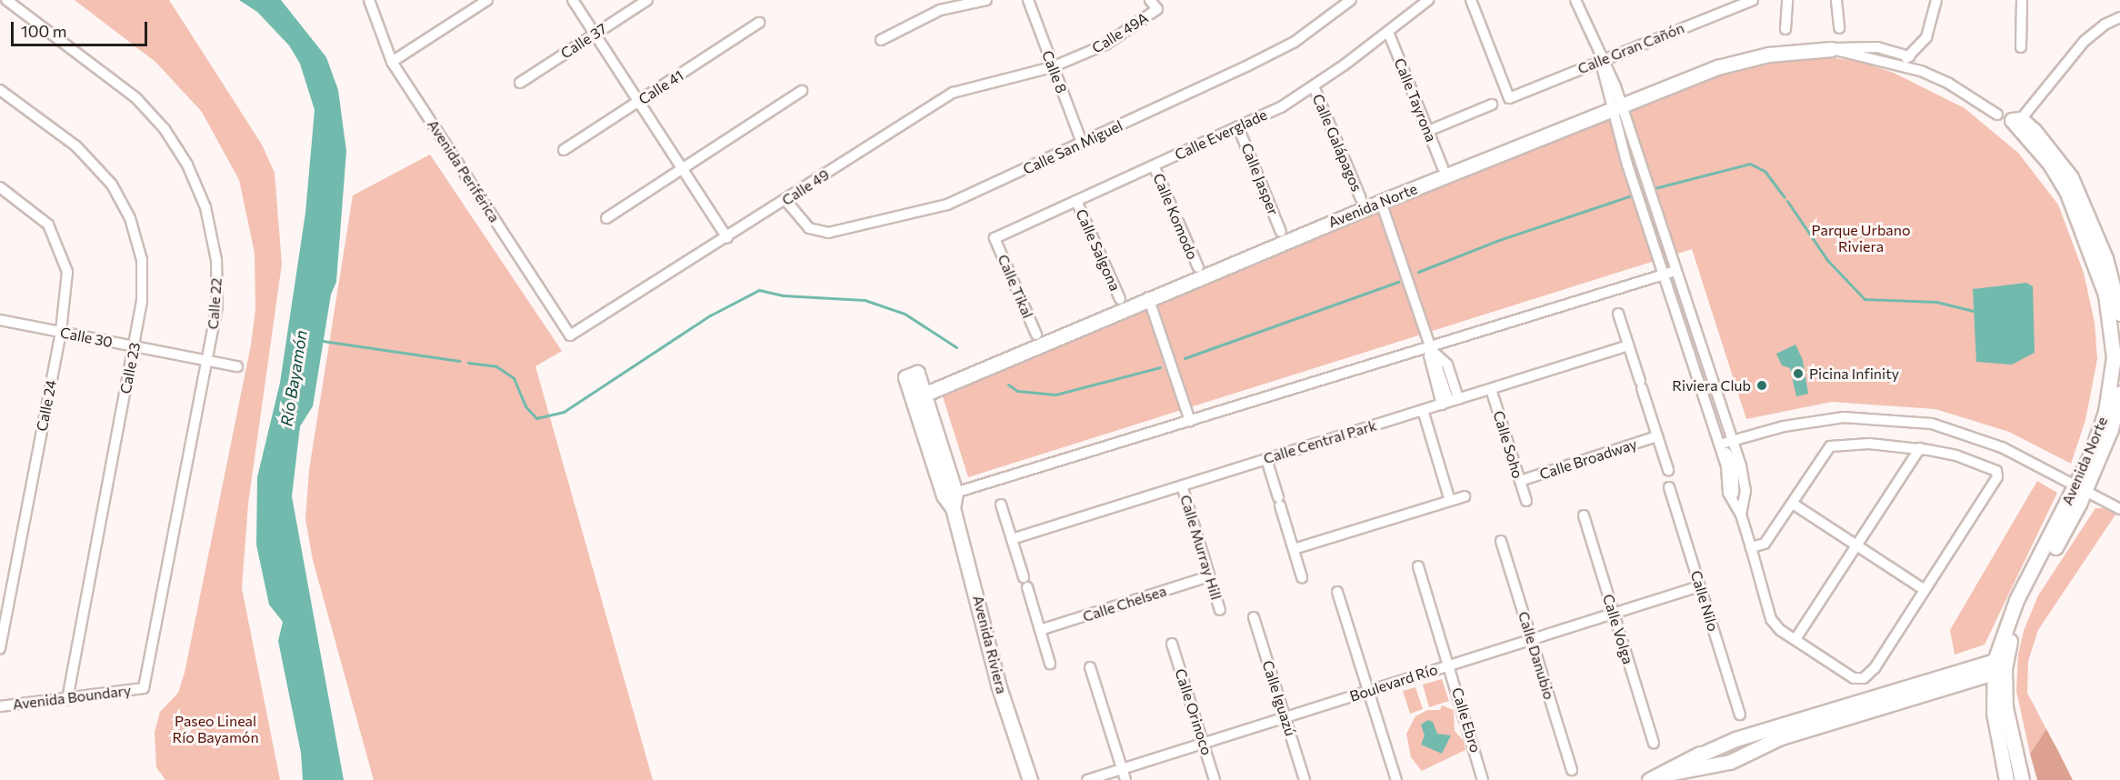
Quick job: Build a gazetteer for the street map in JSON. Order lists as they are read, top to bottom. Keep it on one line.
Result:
{"streets":{"street":["Calle 49A","Calle 37","Calle Gran Cañón","Calle 8","Calle 41","Calle Tayrona","Calle Everglade","Calle Galápagos","Calle San Miguel","Avenida Periférica","Calle Jasper","Calle 49","Avenida Norte","Calle Komodo","Calle Salgona","Calle Tikal","Calle 22","Calle 30","Calle 23","Calle 24","Calle Central Park","Calle Soho","Calle Broadway","Calle Murray Hill","Calle Nilo","Calle Chelsea","Calle Volga","Avenida Riviera","Calle Danubio","Boulevard Río","Avenida Boundary","Calle Iguazú","Calle Orinoco","Calle Ebro"]},"crossings":[["Calle 49A","Calle 8"],["Calle 49A","Calle 49"],["Calle 8","Calle San Miguel"],["Calle 8","Calle 49"],["Calle Tayrona","Calle Everglade"],["Calle Everglade","Calle Galápagos"],["Calle Everglade","Calle Jasper"],["Calle Everglade","Calle Komodo"],["Calle Everglade","Calle Salgona"],["Calle Everglade","Calle Tikal"],["Calle San Miguel","Calle 49"],["Avenida Periférica","Calle 49"],["Avenida Norte","Avenida Riviera"],["Calle 22","Calle 30"],["Calle 22","Avenida Boundary"],["Calle 30","Calle 23"],["Calle 30","Calle 24"],["Calle 23","Avenida Boundary"],["Calle Central Park","Calle Soho"],["Calle Central Park","Calle Murray Hill"],["Calle Soho","Calle Broadway"],["Calle Murray Hill","Calle Chelsea"],["Calle Nilo","Boulevard Río"],["Calle Volga","Boulevard Río"],["Calle Danubio","Boulevard Río"],["Boulevard Río","Calle Iguazú"],["Boulevard Río","Calle Orinoco"],["Boulevard Río","Calle Ebro"]],"water":["Río Bayamón"],"parks":["Parque Urbano Riviera","Paseo Lineal Río Bayamón"],"places":["Picina Infinity","Riviera Club"],"scale_bar":"100 m"}
